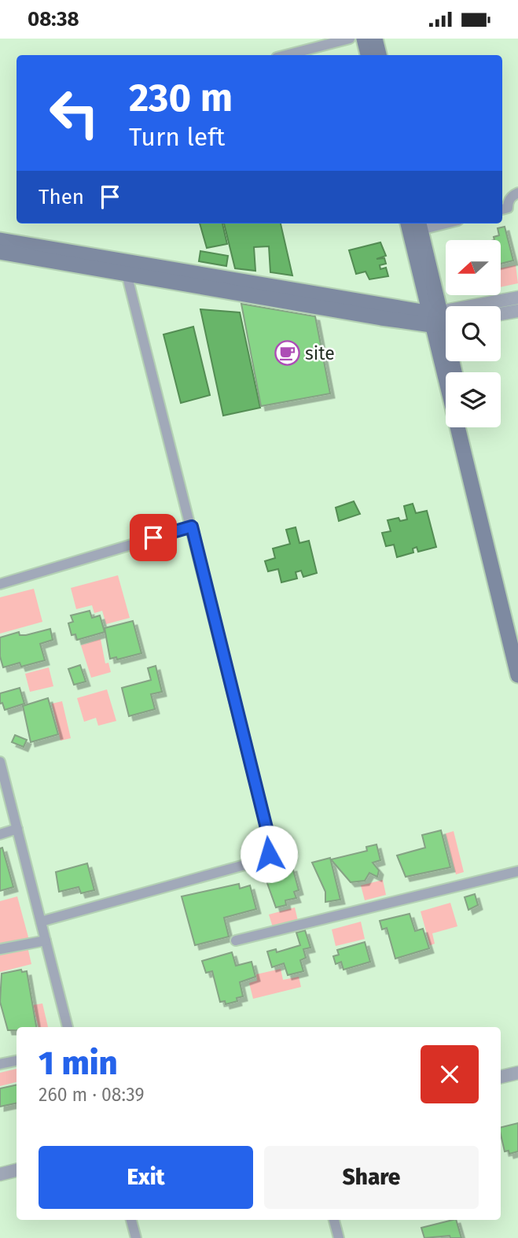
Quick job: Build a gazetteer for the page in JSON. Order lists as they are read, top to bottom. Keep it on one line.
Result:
{"places":{"cafe":["site"]},"north":"left","page":{"status":"08:38","turn":["230 m","Turn left"],"then":"Then","heading":["1 min","260 m · 08:39"],"buttons":["Exit","Share"]}}
